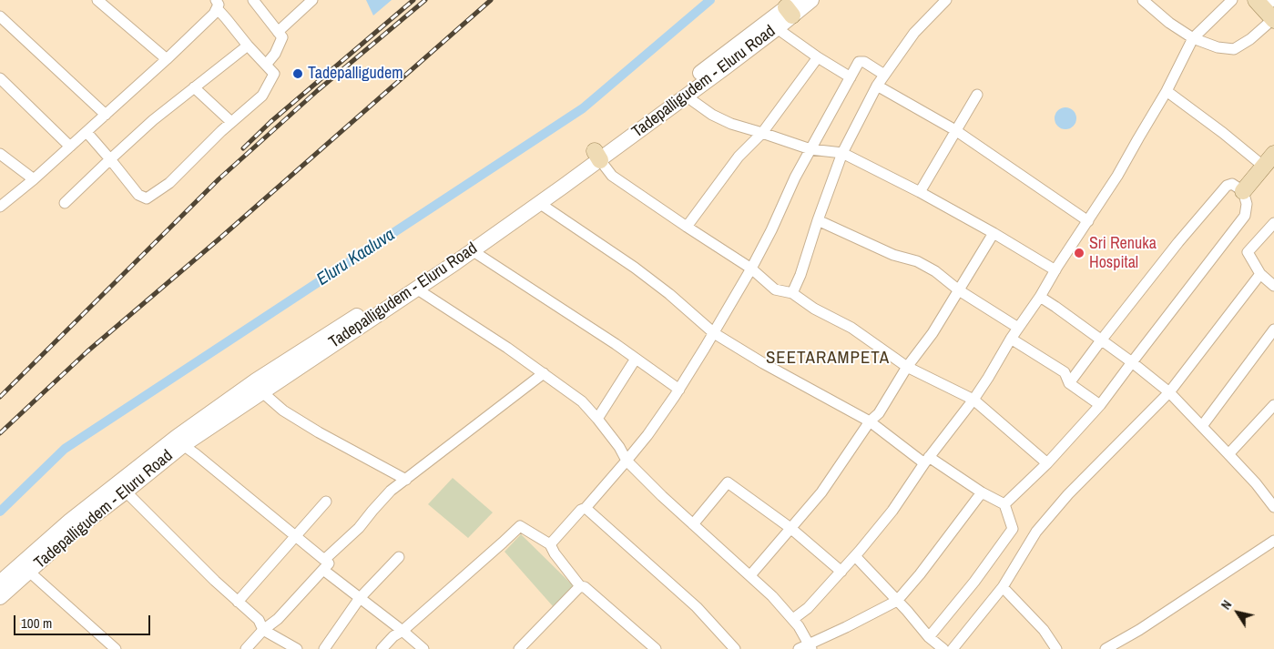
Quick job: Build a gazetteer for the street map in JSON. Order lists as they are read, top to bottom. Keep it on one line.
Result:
{"streets":{"main road":["Tadepalligudem - Eluru Road"]},"districts":["SEETARAMPETA"],"water":["Eluru Kaaluva"],"places":["Tadepalligudem","Sri Renuka Hospital"],"scale_bar":"100 m","north":"top left"}
